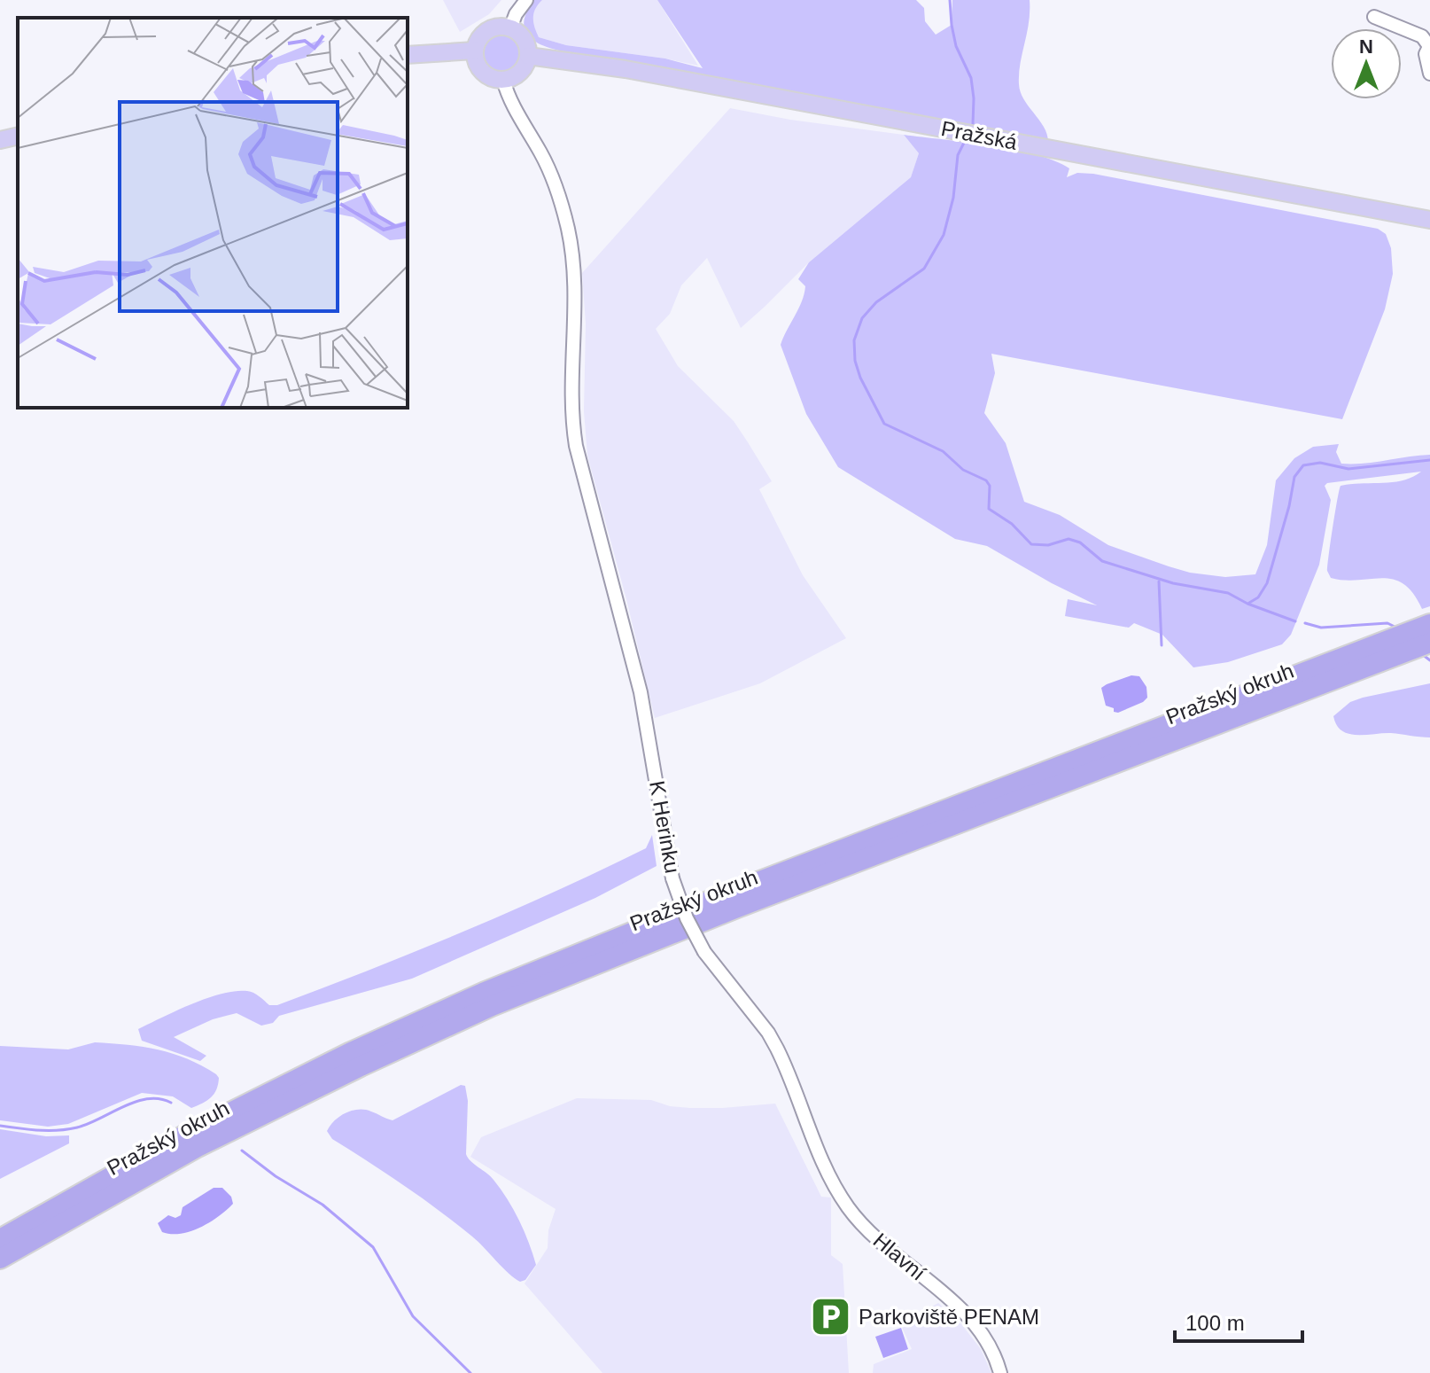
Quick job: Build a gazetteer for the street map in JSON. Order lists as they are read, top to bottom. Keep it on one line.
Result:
{"streets":{"highway":["Pražský okruh"],"main road":["Pražská"],"street":["K Herinku","Hlavní"]},"crossings":[["Pražská","K Herinku"],["K Herinku","Hlavní"]],"places":{"parking":["Parkoviště PENAM"]},"scale_bar":"100 m","north":"top"}
